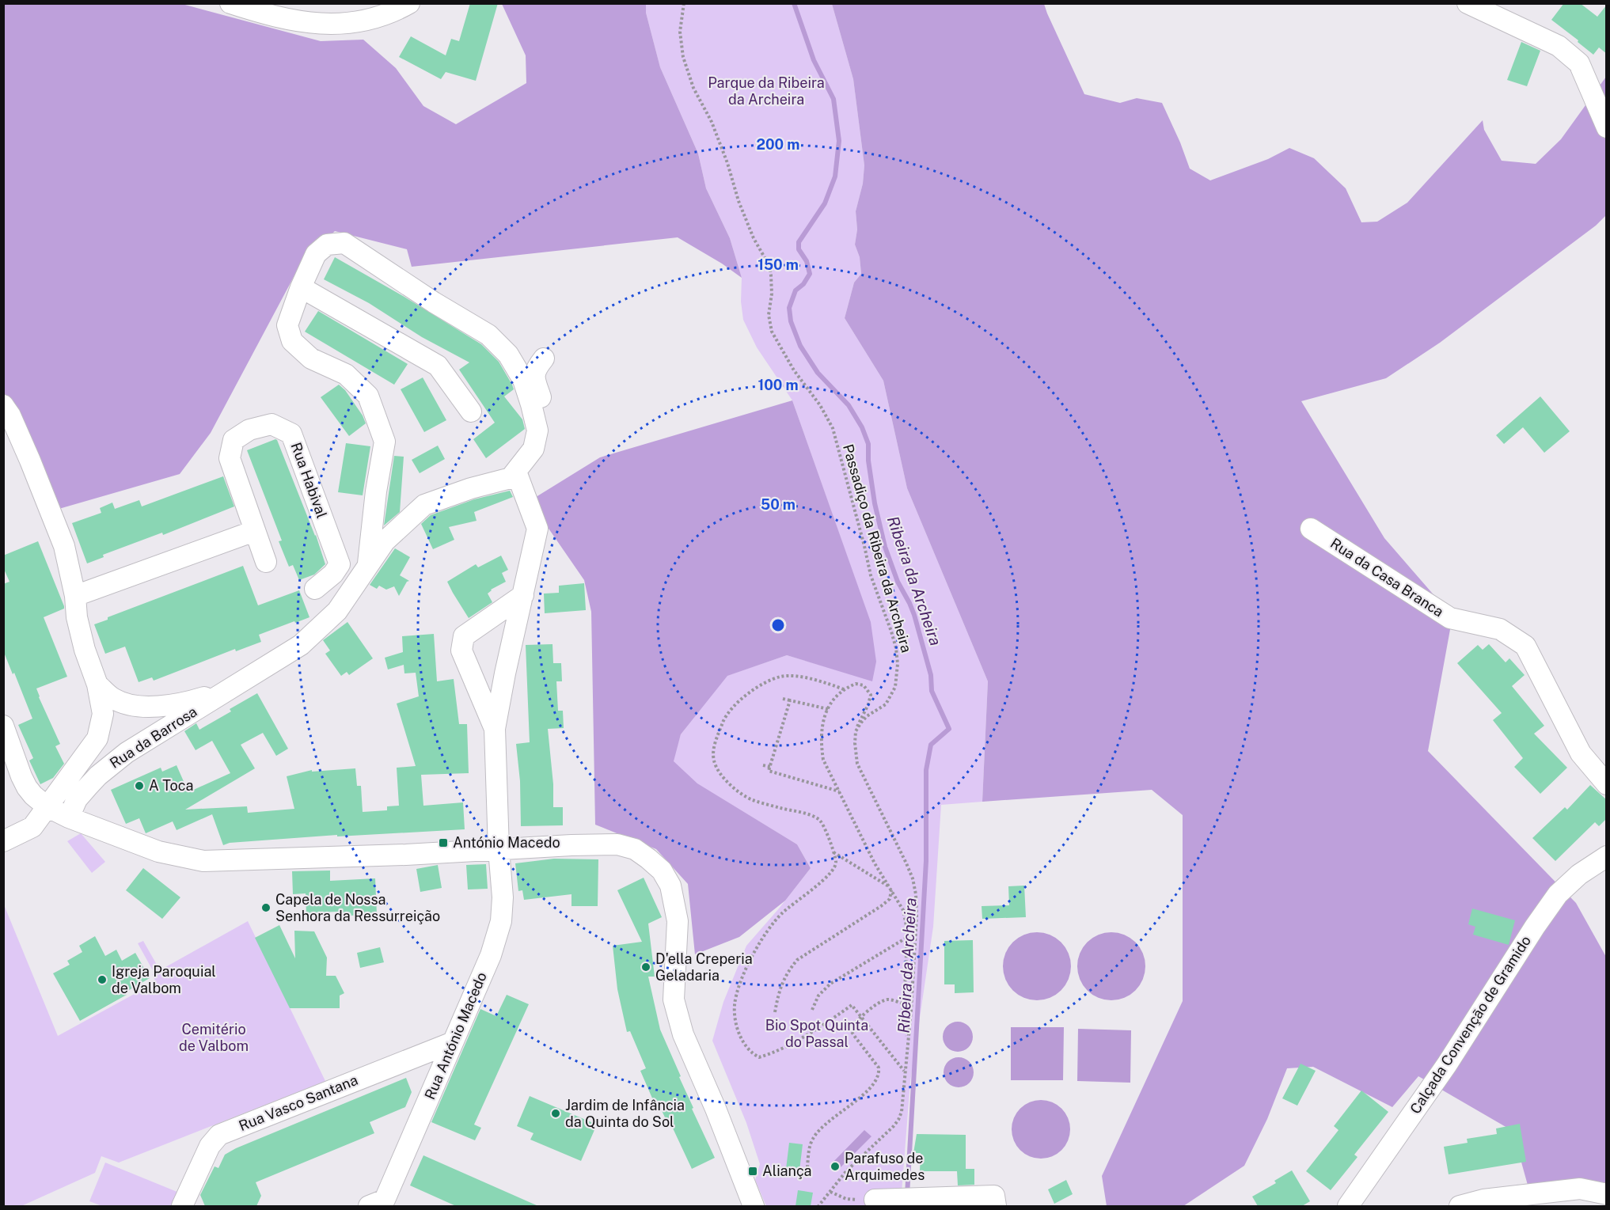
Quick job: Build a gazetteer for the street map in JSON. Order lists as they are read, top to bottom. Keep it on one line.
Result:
{"streets":{"street":["Rua Habival","Rua da Casa Branca","Rua da Barrosa","Calçada Convenção de Gramido","Rua António Macedo","Rua Vasco Santana"],"path":["Passadiço da Ribeira da Archeira"]},"crossings":[["Rua António Macedo","Rua Vasco Santana"]],"water":["Ribeira da Archeira"],"parks":["Parque da Ribeira da Archeira","Bio Spot Quinta do Passal","Cemitério de Valbom"],"places":{"other":["A Toca","Capela de Nossa Senhora da Ressurreição","D'ella Creperia Geladaria","Igreja Paroquial de Valbom","Jardim de Infância da Quinta do Sol","Parafuso de Arquimedes"],"transit":["António Macedo","Aliança"]},"rings":["200 m","150 m","100 m","50 m"]}
